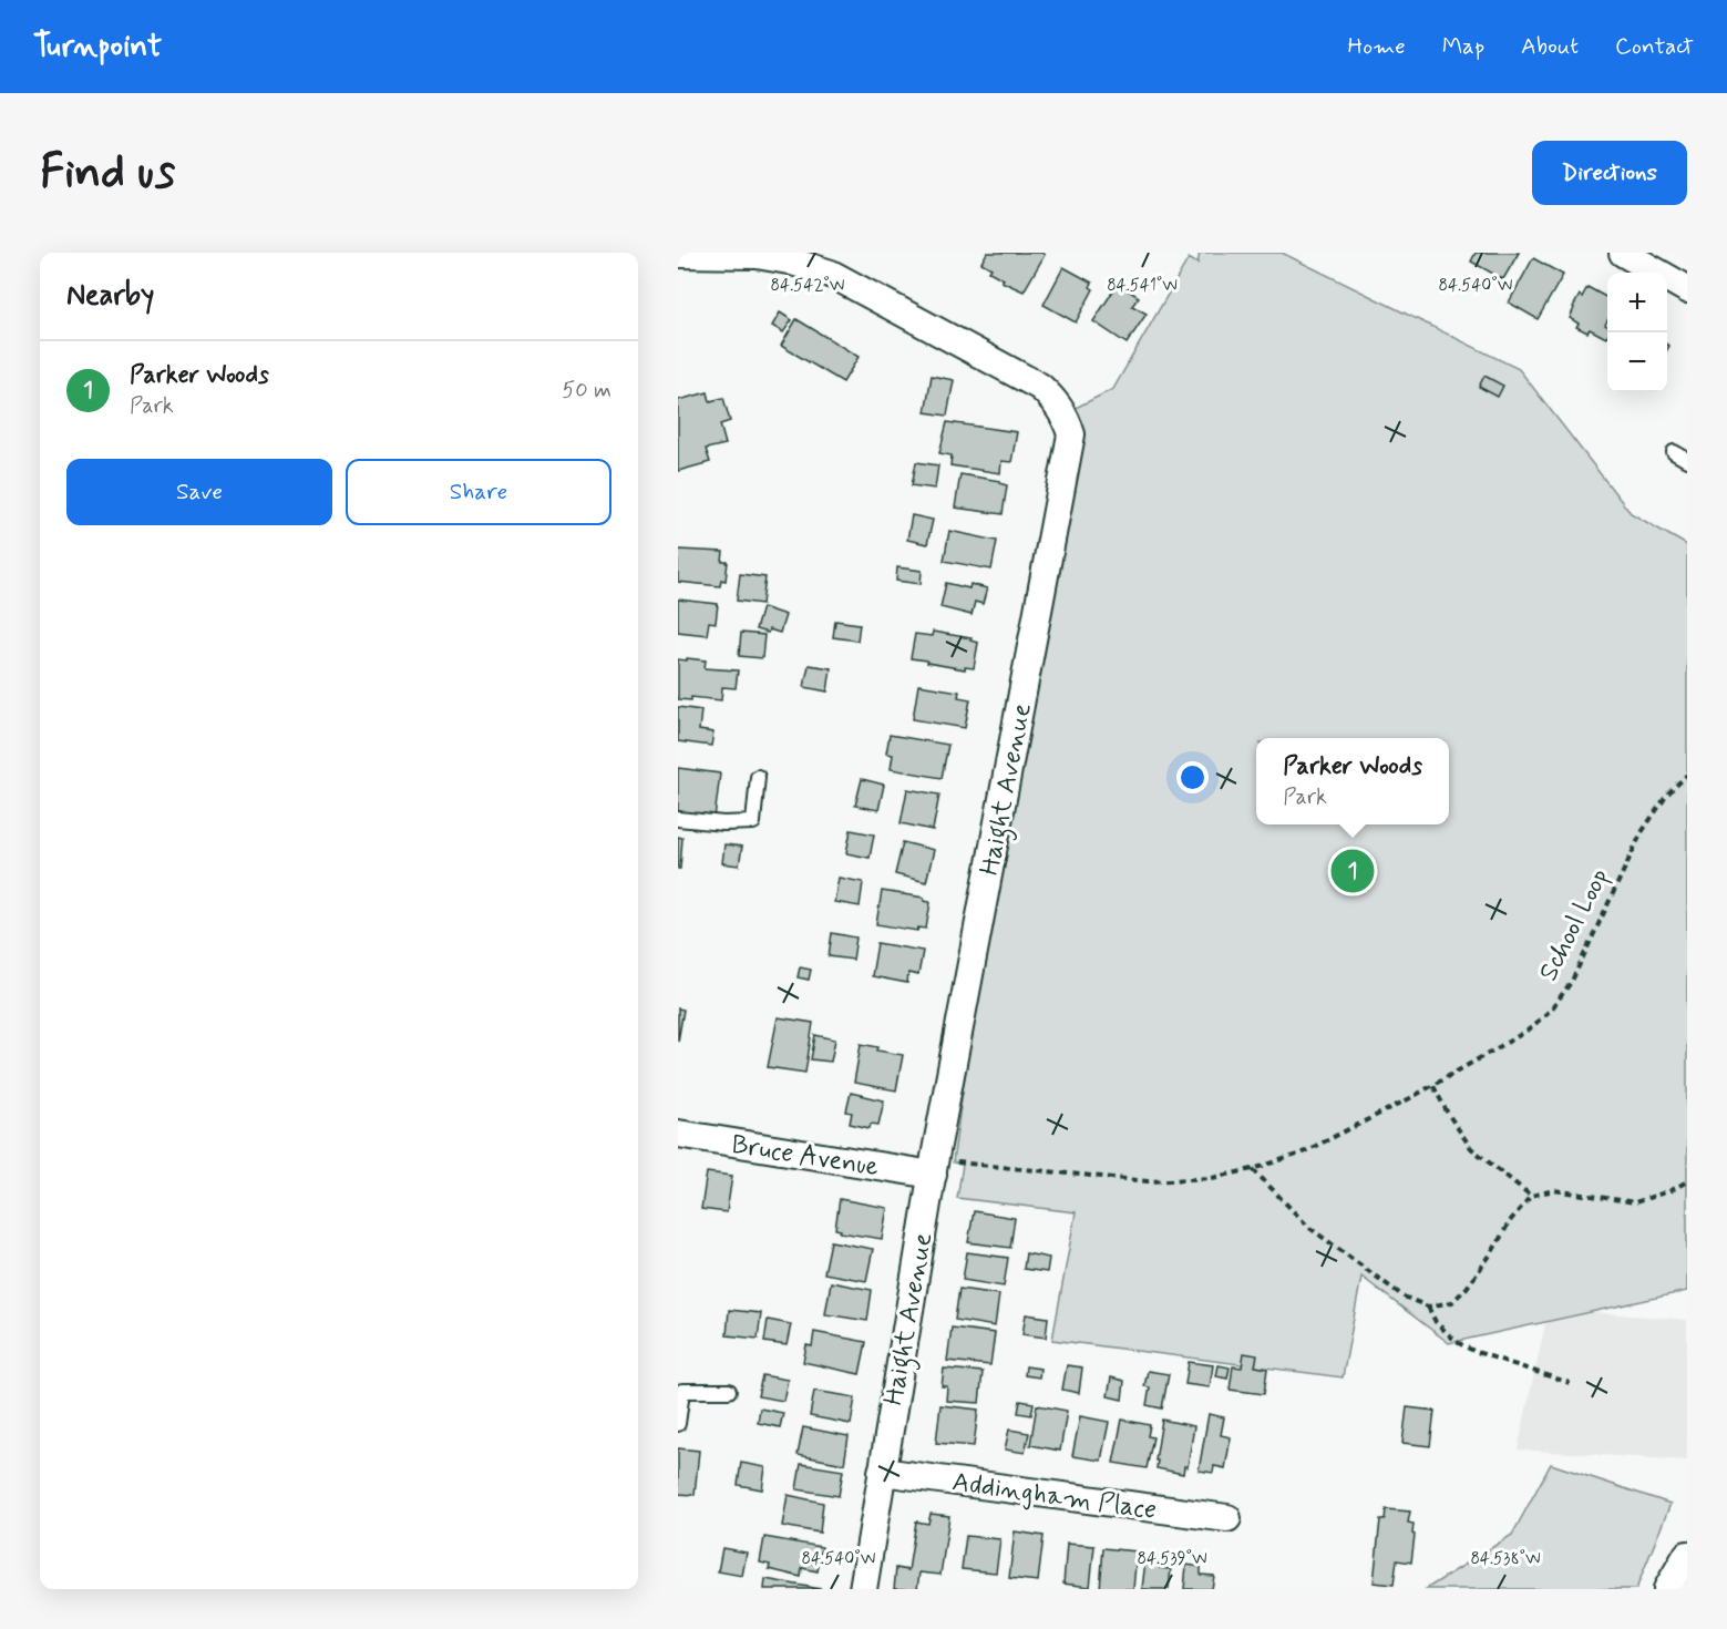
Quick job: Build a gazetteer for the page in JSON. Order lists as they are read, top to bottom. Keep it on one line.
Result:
{"streets":{"street":["Haight Avenue","Bruce Avenue","Addingham Place"],"path":["School Loop"]},"crossings":[["Haight Avenue","School Loop"],["Haight Avenue","Bruce Avenue"],["Haight Avenue","Addingham Place"],["School Loop","Bruce Avenue"]],"page":{"header":"Turnpoint","nav":["Home","Map","About","Contact"],"buttons":["Directions",["Save","Share"]],"title":"Find us","heading":"Nearby","map_buttons":["+","−"],"list":[{"mark":"1","name":"Parker Woods","note":"Park","value":"50 m"}],"popup":["Parker Woods","Park"],"pins":"1"},"coordinates":["84.542°W","84.541°W","84.540°W","84.539°W","84.538°W"]}
